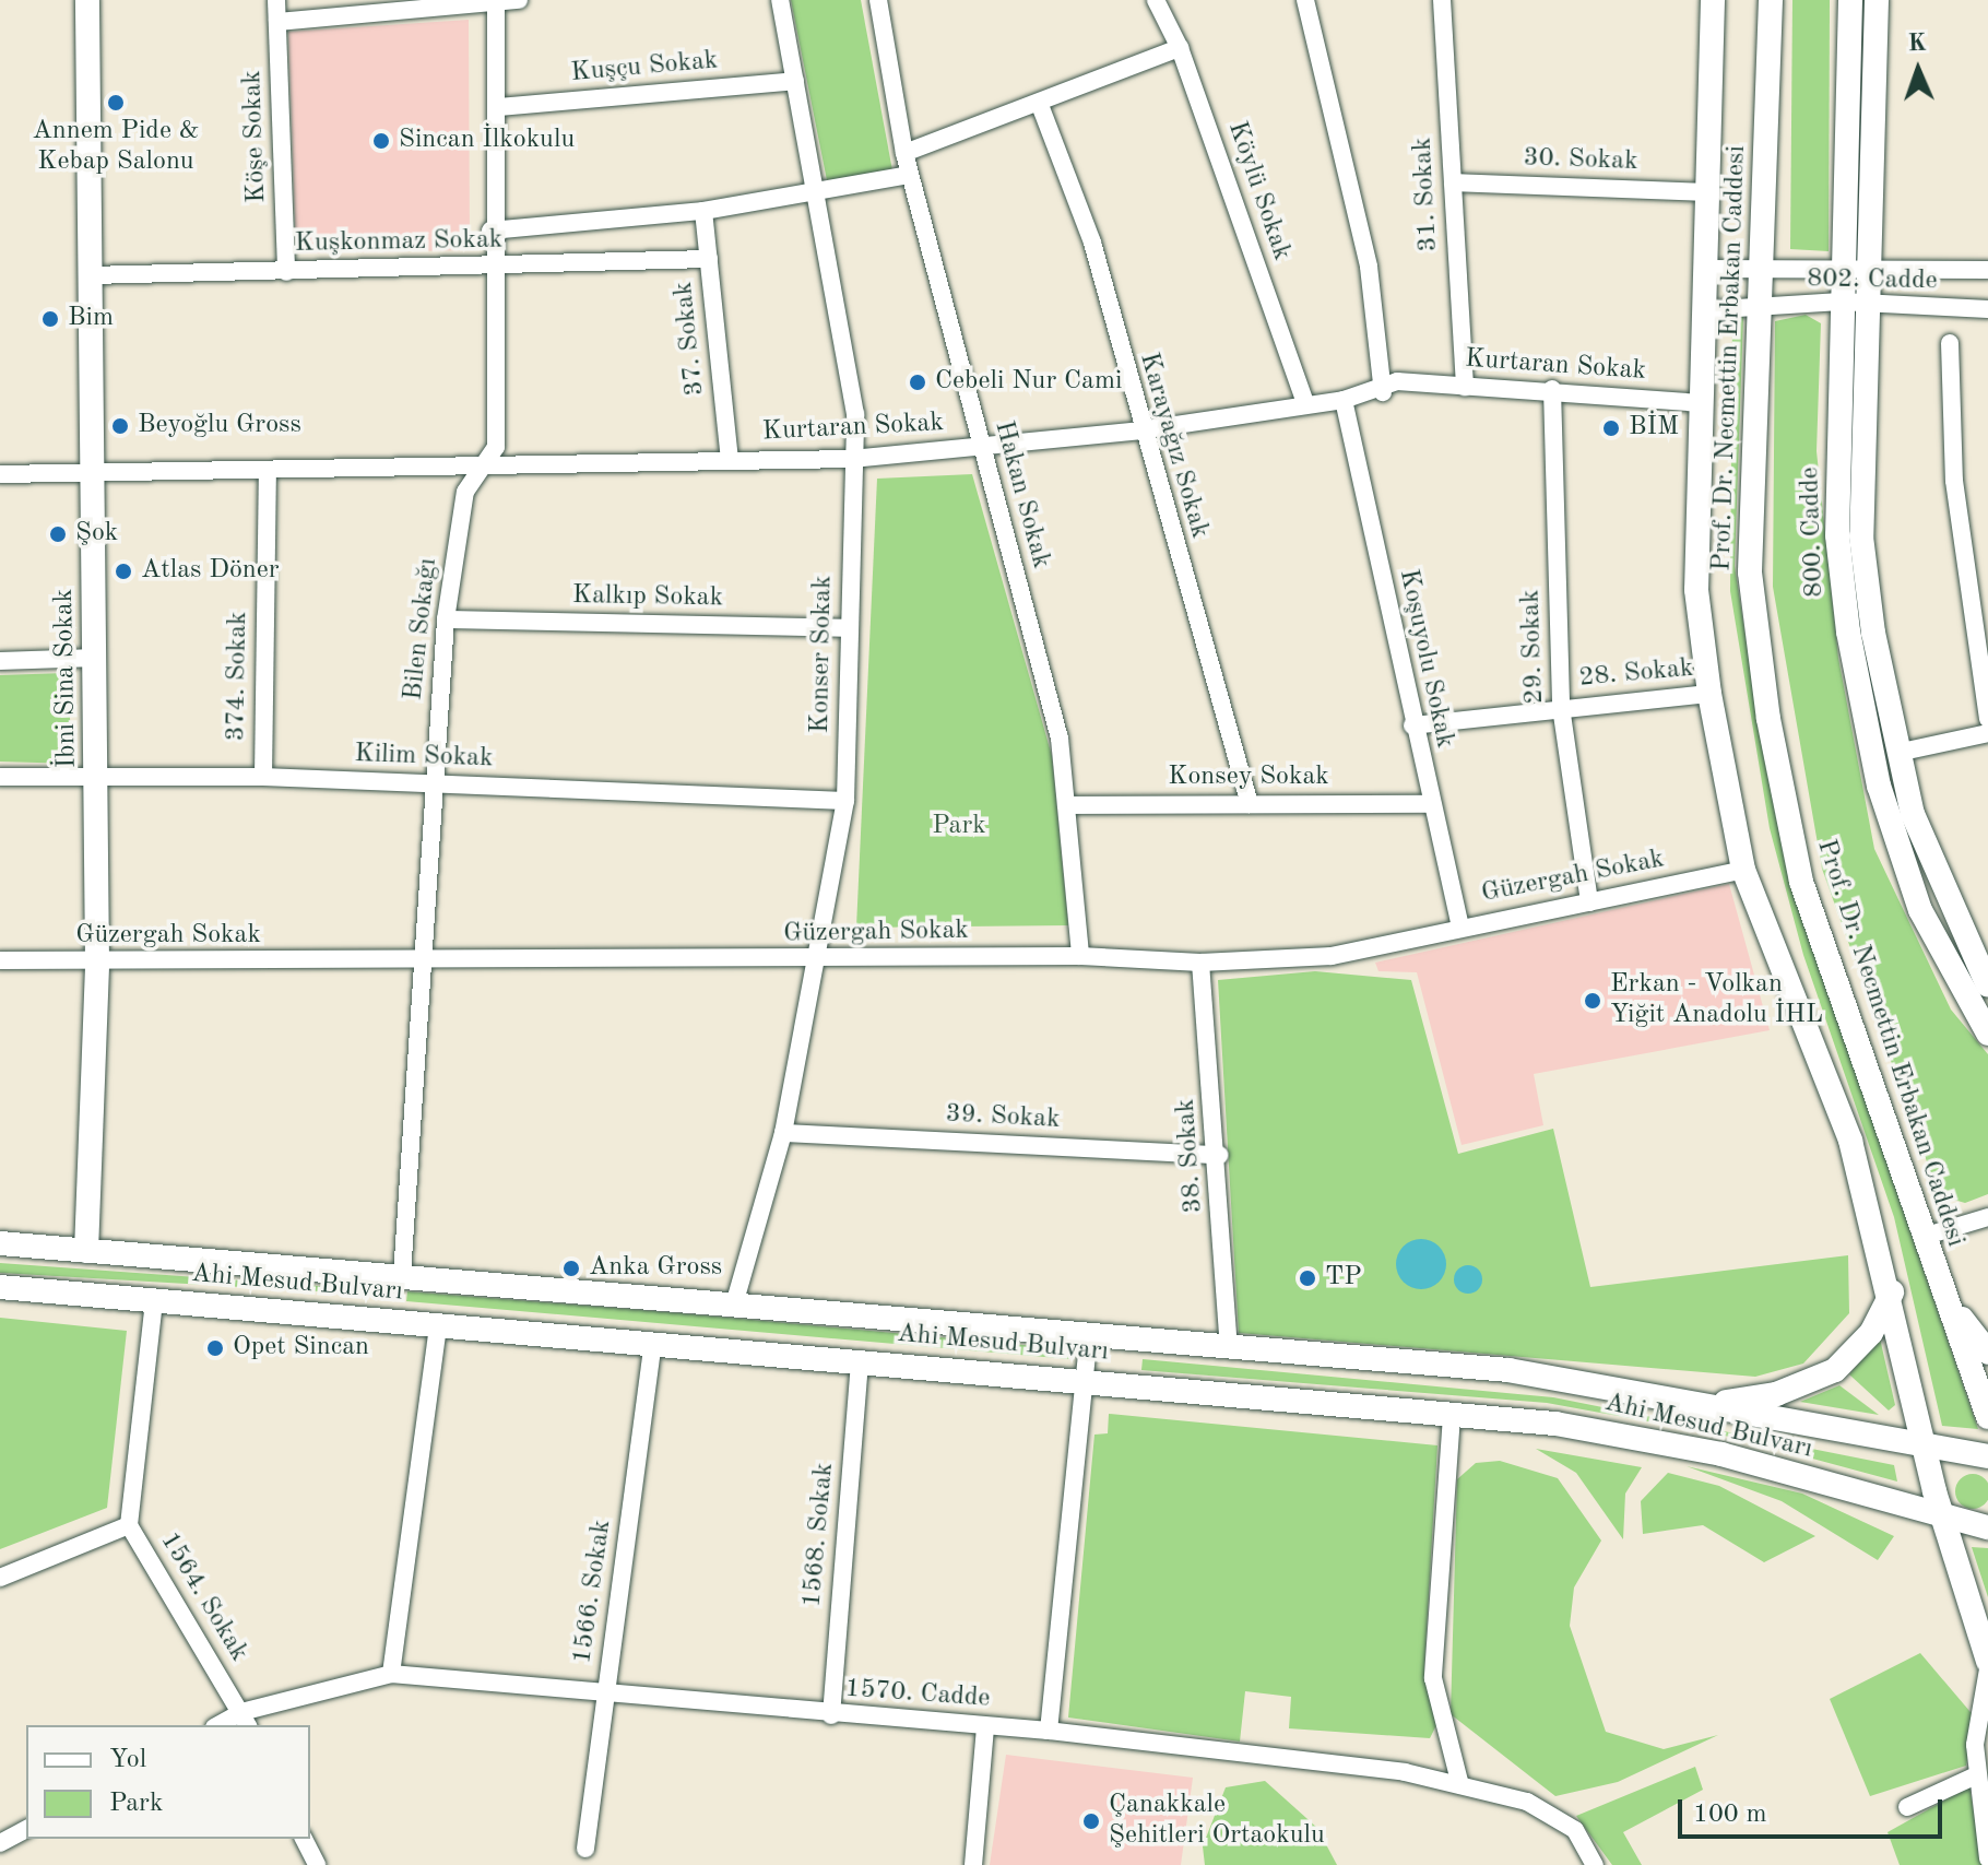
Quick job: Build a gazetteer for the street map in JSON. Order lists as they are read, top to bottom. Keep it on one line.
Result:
{"streets":{"main road":["Prof. Dr. Necmettin Erbakan Caddesi","800. Cadde","İbni Sina Sokak","Ahi Mesud Bulvarı"],"street":["Kuşçu Sokak","Köşe Sokak","30. Sokak","Köylü Sokak","31. Sokak","Kuşkonmaz Sokak","802. Cadde","37. Sokak","Kurtaran Sokak","Karayağız Sokak","Hakan Sokak","Kalkıp Sokak","Bilen Sokağı","29. Sokak","Konser Sokak","Koşuyolu Sokak","28. Sokak","374. Sokak","Kilim Sokak","Konsey Sokak","Güzergah Sokak","39. Sokak","38. Sokak","1568. Sokak","1566. Sokak","1564. Sokak","1570. Cadde"]},"crossings":[["Kuşçu Sokak","Konser Sokak"],["Köşe Sokak","Kuşkonmaz Sokak"],["30. Sokak","31. Sokak"],["30. Sokak","Prof. Dr. Necmettin Erbakan Caddesi"],["Köylü Sokak","Kurtaran Sokak"],["31. Sokak","Kurtaran Sokak"],["Kuşkonmaz Sokak","37. Sokak"],["Kuşkonmaz Sokak","İbni Sina Sokak"],["802. Cadde","Prof. Dr. Necmettin Erbakan Caddesi"],["802. Cadde","800. Cadde"],["37. Sokak","Kurtaran Sokak"],["Prof. Dr. Necmettin Erbakan Caddesi","Kurtaran Sokak"],["Prof. Dr. Necmettin Erbakan Caddesi","28. Sokak"],["Prof. Dr. Necmettin Erbakan Caddesi","Güzergah Sokak"],["Prof. Dr. Necmettin Erbakan Caddesi","Ahi Mesud Bulvarı"],["Kurtaran Sokak","Karayağız Sokak"],["Kurtaran Sokak","Hakan Sokak"],["Kurtaran Sokak","Bilen Sokağı"],["Kurtaran Sokak","29. Sokak"],["Kurtaran Sokak","Konser Sokak"],["Kurtaran Sokak","Koşuyolu Sokak"],["Kurtaran Sokak","374. Sokak"],["Kurtaran Sokak","İbni Sina Sokak"],["Karayağız Sokak","Konsey Sokak"],["Hakan Sokak","Konsey Sokak"],["Hakan Sokak","Güzergah Sokak"],["Kalkıp Sokak","Bilen Sokağı"],["Kalkıp Sokak","Konser Sokak"],["Bilen Sokağı","Kilim Sokak"],["Bilen Sokağı","Güzergah Sokak"],["Bilen Sokağı","Ahi Mesud Bulvarı"],["29. Sokak","28. Sokak"],["29. Sokak","Güzergah Sokak"],["Konser Sokak","Kilim Sokak"],["Konser Sokak","Güzergah Sokak"],["Konser Sokak","39. Sokak"],["Konser Sokak","Ahi Mesud Bulvarı"],["Koşuyolu Sokak","28. Sokak"],["Koşuyolu Sokak","Konsey Sokak"],["Koşuyolu Sokak","Güzergah Sokak"],["374. Sokak","Kilim Sokak"],["İbni Sina Sokak","Kilim Sokak"],["İbni Sina Sokak","Güzergah Sokak"],["İbni Sina Sokak","Ahi Mesud Bulvarı"],["Güzergah Sokak","38. Sokak"],["39. Sokak","38. Sokak"],["38. Sokak","Ahi Mesud Bulvarı"],["Ahi Mesud Bulvarı","1568. Sokak"],["Ahi Mesud Bulvarı","1566. Sokak"],["1568. Sokak","1570. Cadde"],["1566. Sokak","1570. Cadde"],["1564. Sokak","1570. Cadde"]],"parks":["Park"],"places":["Annem Pide & Kebap Salonu","Sincan İlkokulu","Bim","Cebeli Nur Cami","Beyoğlu Gross","BİM","Şok","Atlas Döner","Erkan - Volkan Yiğit Anadolu İHL","Anka Gross","TP","Opet Sincan","Çanakkale Şehitleri Ortaokulu"],"legend":["Yol","Park"],"scale_bar":"100 m","north":"top"}
